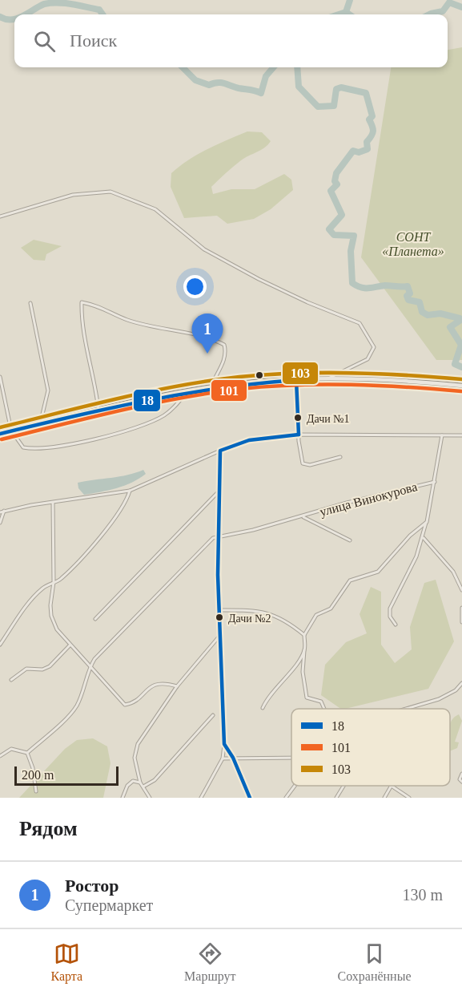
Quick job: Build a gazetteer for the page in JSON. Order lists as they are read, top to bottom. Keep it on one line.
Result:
{"streets":{"street":["улица Винокурова"]},"parks":["СОНТ «Планета»"],"places":["Дачи №1","Дачи №2"],"lines":["transit line 103","transit line 18","transit line 101"],"legend":["18","101","103"],"scale_bar":"200 m","page":{"search":"Поиск","pins":"1","scale":"200 m","heading":"Рядом","list":[{"mark":"1","name":"Ростор","note":"Супермаркет","value":"130 m"}],"nav":["Карта","Маршрут","Сохранённые"]}}
